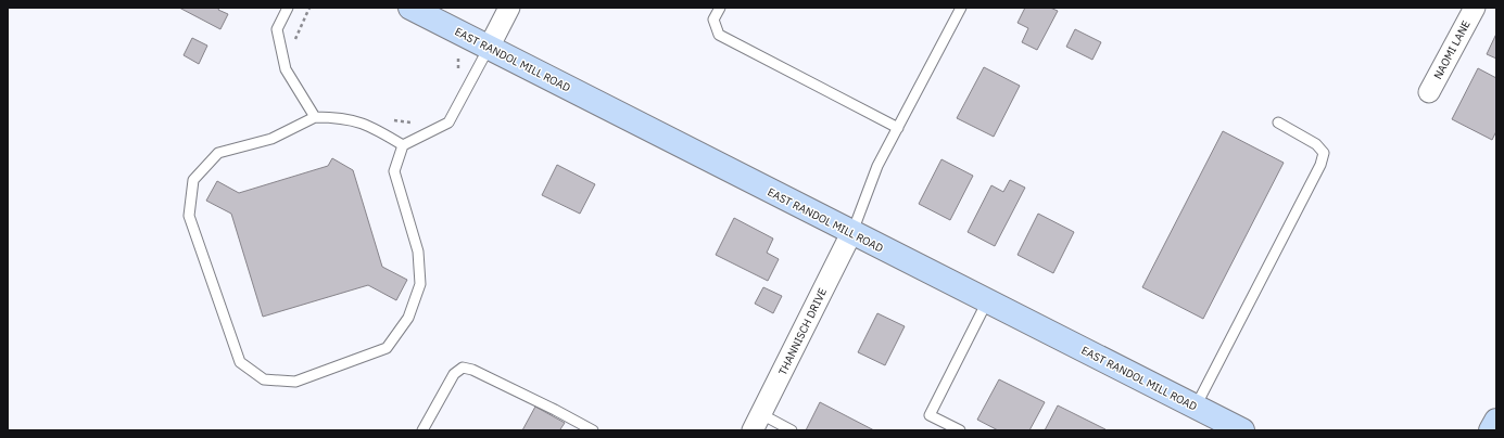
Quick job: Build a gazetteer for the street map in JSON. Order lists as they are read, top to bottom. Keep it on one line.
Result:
{"streets":{"main road":["EAST RANDOL MILL ROAD"],"street":["NAOMI LANE","THANNISCH DRIVE"]},"crossings":[["EAST RANDOL MILL ROAD","THANNISCH DRIVE"]]}
